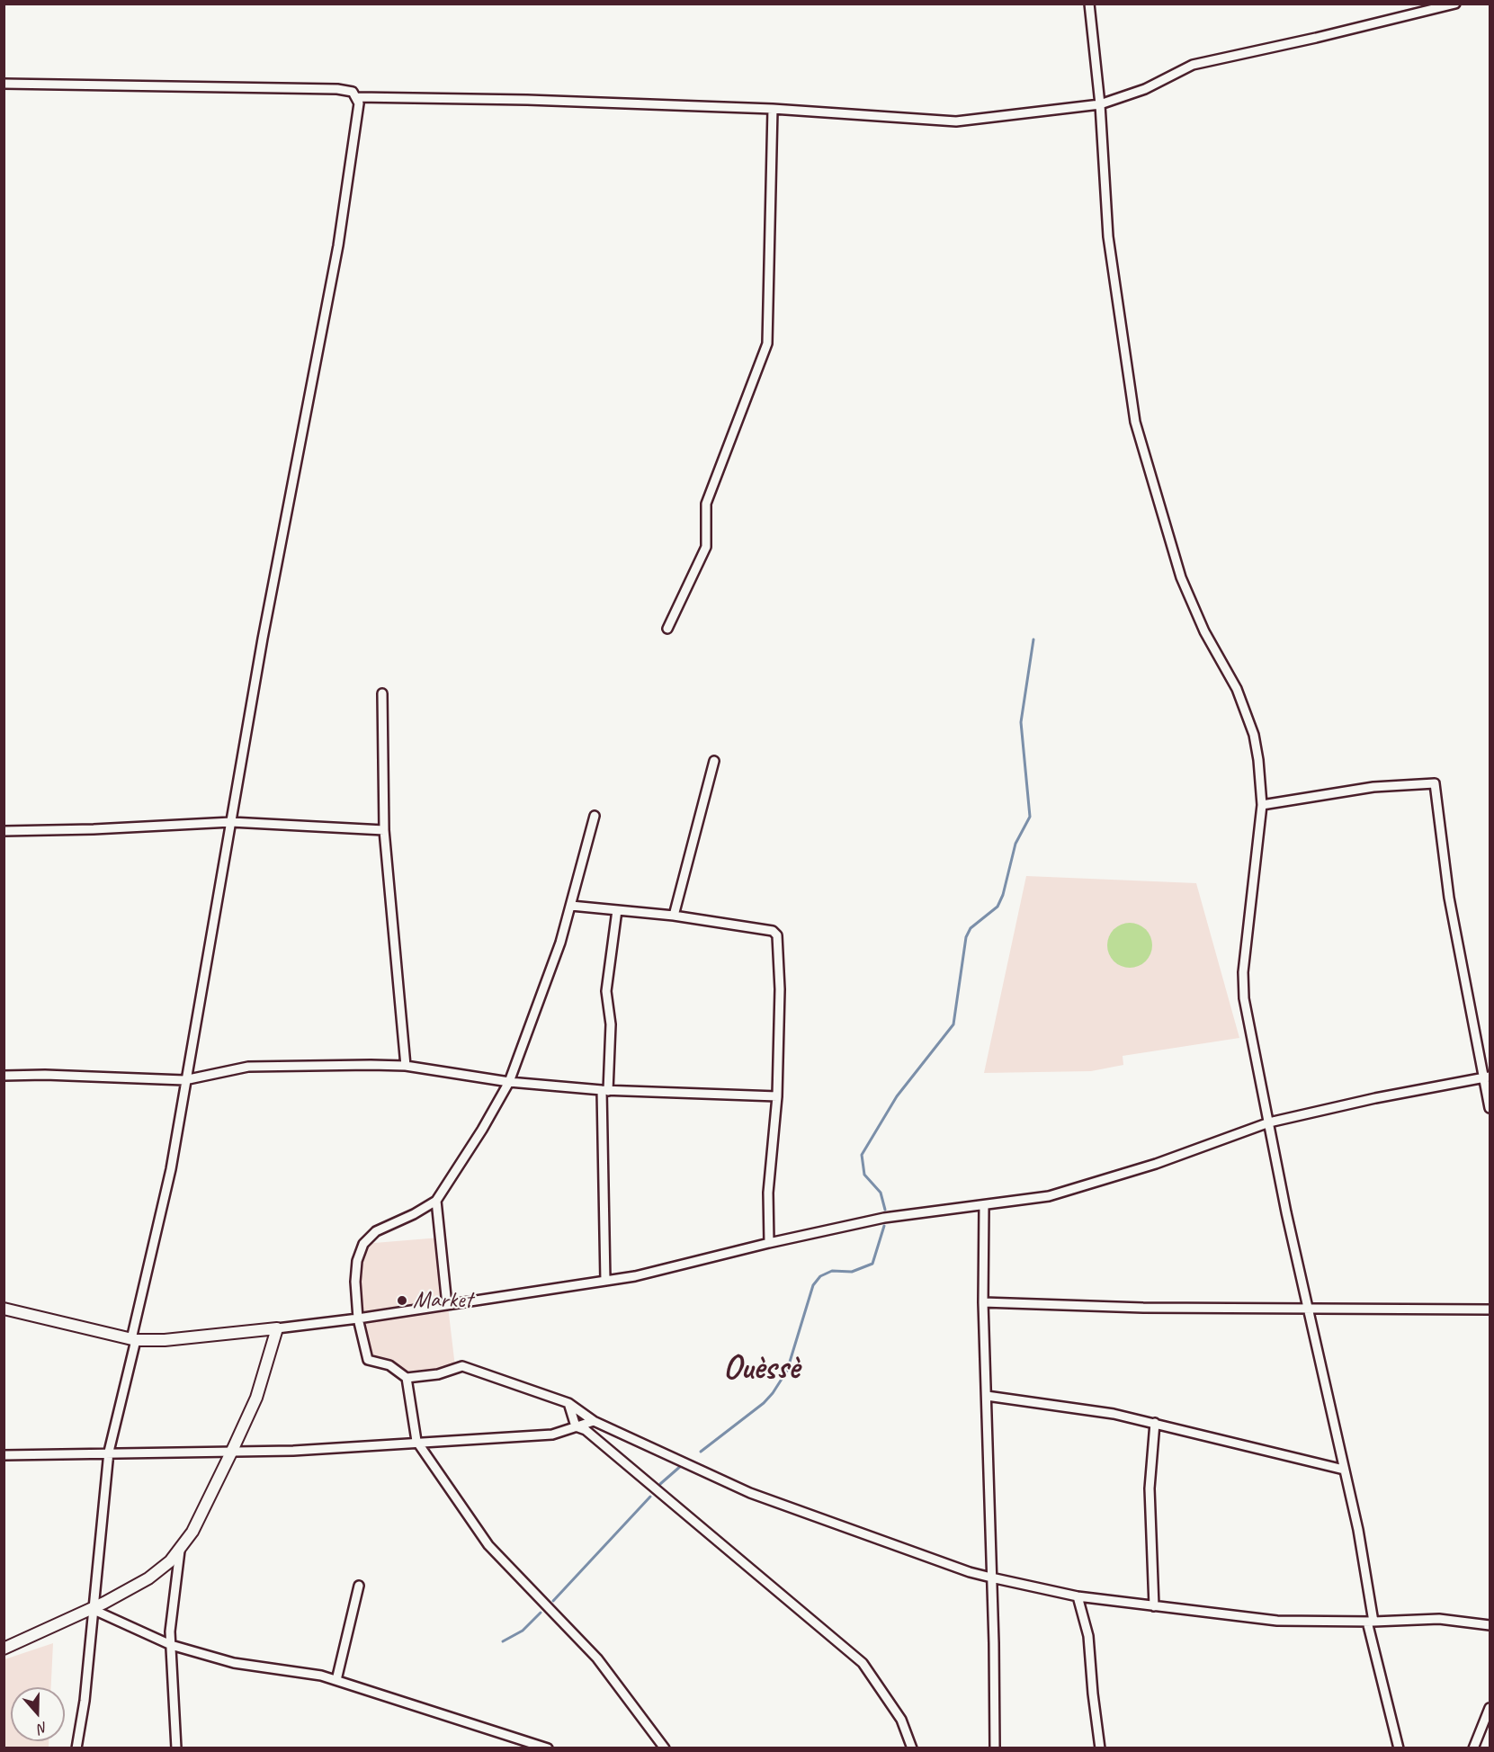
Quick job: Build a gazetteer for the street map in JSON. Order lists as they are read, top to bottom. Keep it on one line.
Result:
{"districts":["Ouèssè"],"places":["Market"],"north":"bottom"}
